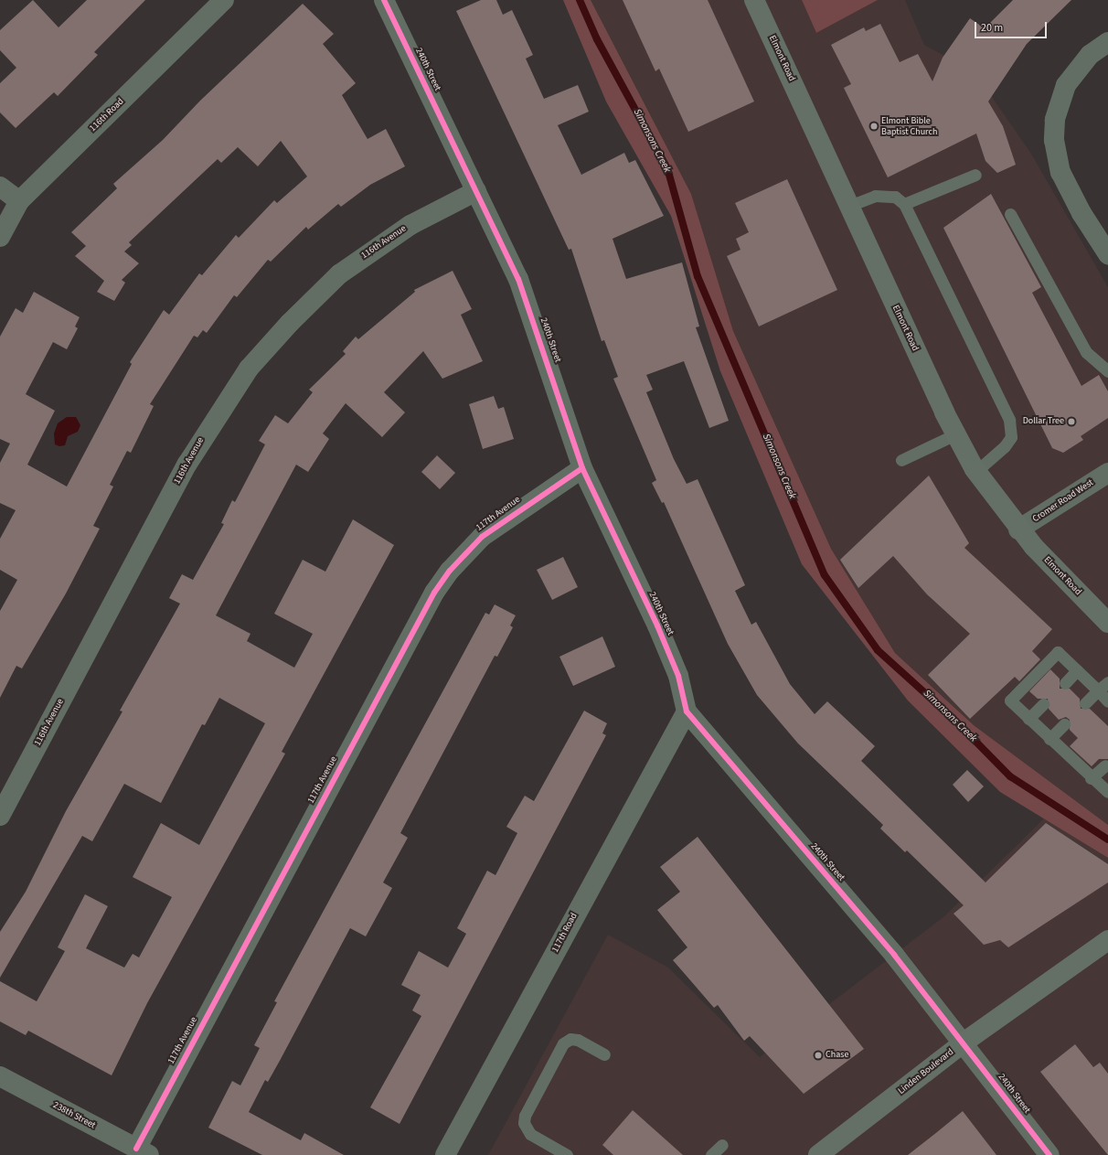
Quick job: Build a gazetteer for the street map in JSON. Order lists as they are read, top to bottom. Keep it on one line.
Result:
{"streets":{"main road":["Elmont Road","Linden Boulevard"],"street":["240th Street","116th Road","116th Avenue","Cromer Road West","117th Avenue","117th Road","238th Street"]},"crossings":[["Elmont Road","Cromer Road West"],["240th Street","116th Avenue"],["240th Street","117th Avenue"],["240th Street","117th Road"],["240th Street","Linden Boulevard"],["117th Avenue","238th Street"]],"water":["Simonsons Creek"],"places":["Elmont Bible Baptist Church","Dollar Tree","Chase"],"scale_bar":"20 m"}
